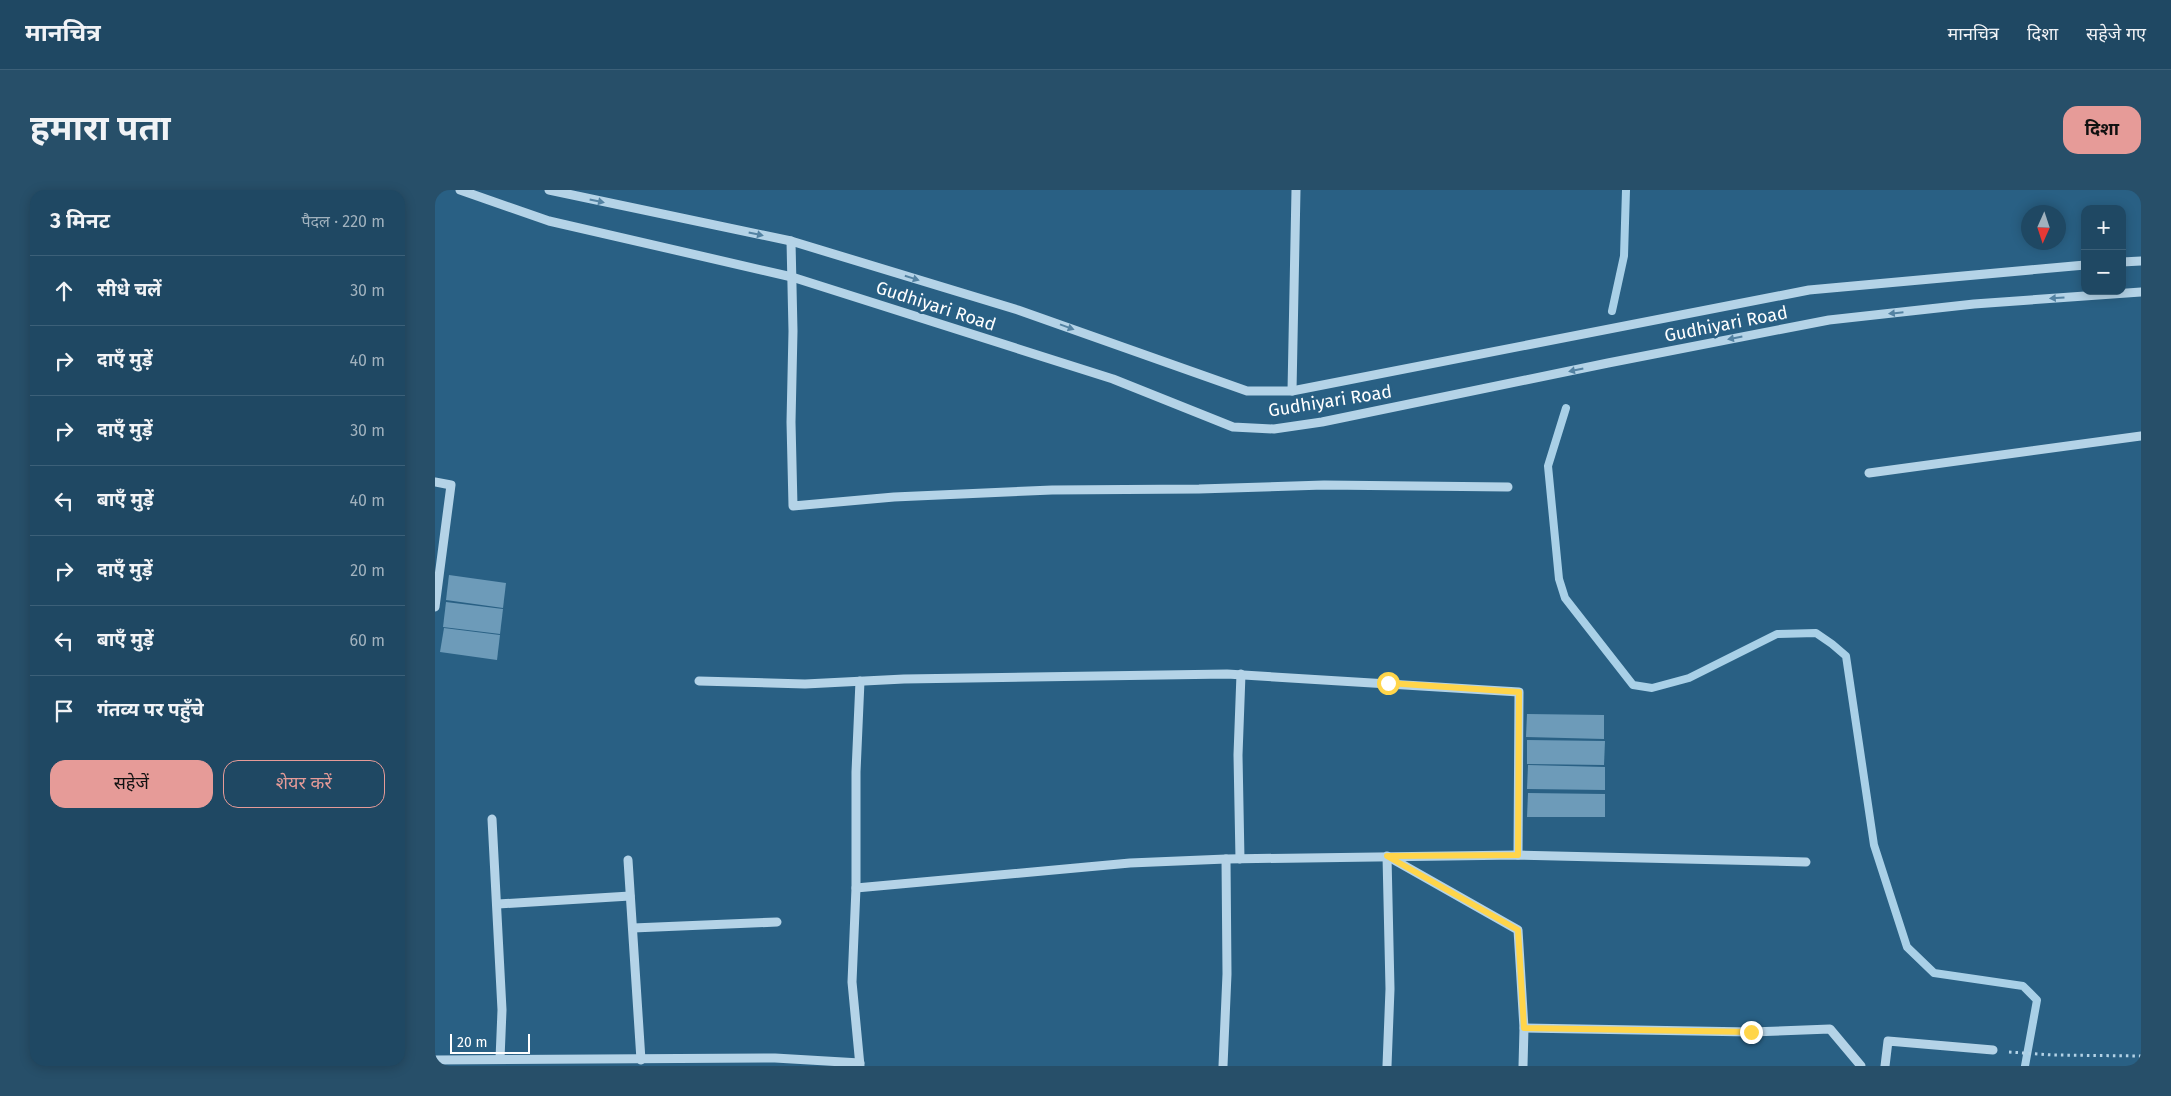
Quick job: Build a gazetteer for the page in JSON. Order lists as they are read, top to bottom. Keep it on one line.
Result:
{"streets":{"street":["Gudhiyari Road"]},"scale_bar":"20 m","north":"bottom","page":{"header":"मानचित्र","nav":["मानचित्र","दिशा","सहेजे गए"],"buttons":["दिशा",["सहेजें","शेयर करें"]],"title":"हमारा पता","heading":["3 मिनट","पैदल · 220 m"],"map_buttons":["+","−"],"list":[["सीधे चलें","30 m"],["दाएँ मुड़ें","40 m"],["दाएँ मुड़ें","30 m"],["बाएँ मुड़ें","40 m"],["दाएँ मुड़ें","20 m"],["बाएँ मुड़ें","60 m"],"गंतव्य पर पहुँचे"],"scale":"20 m"}}
